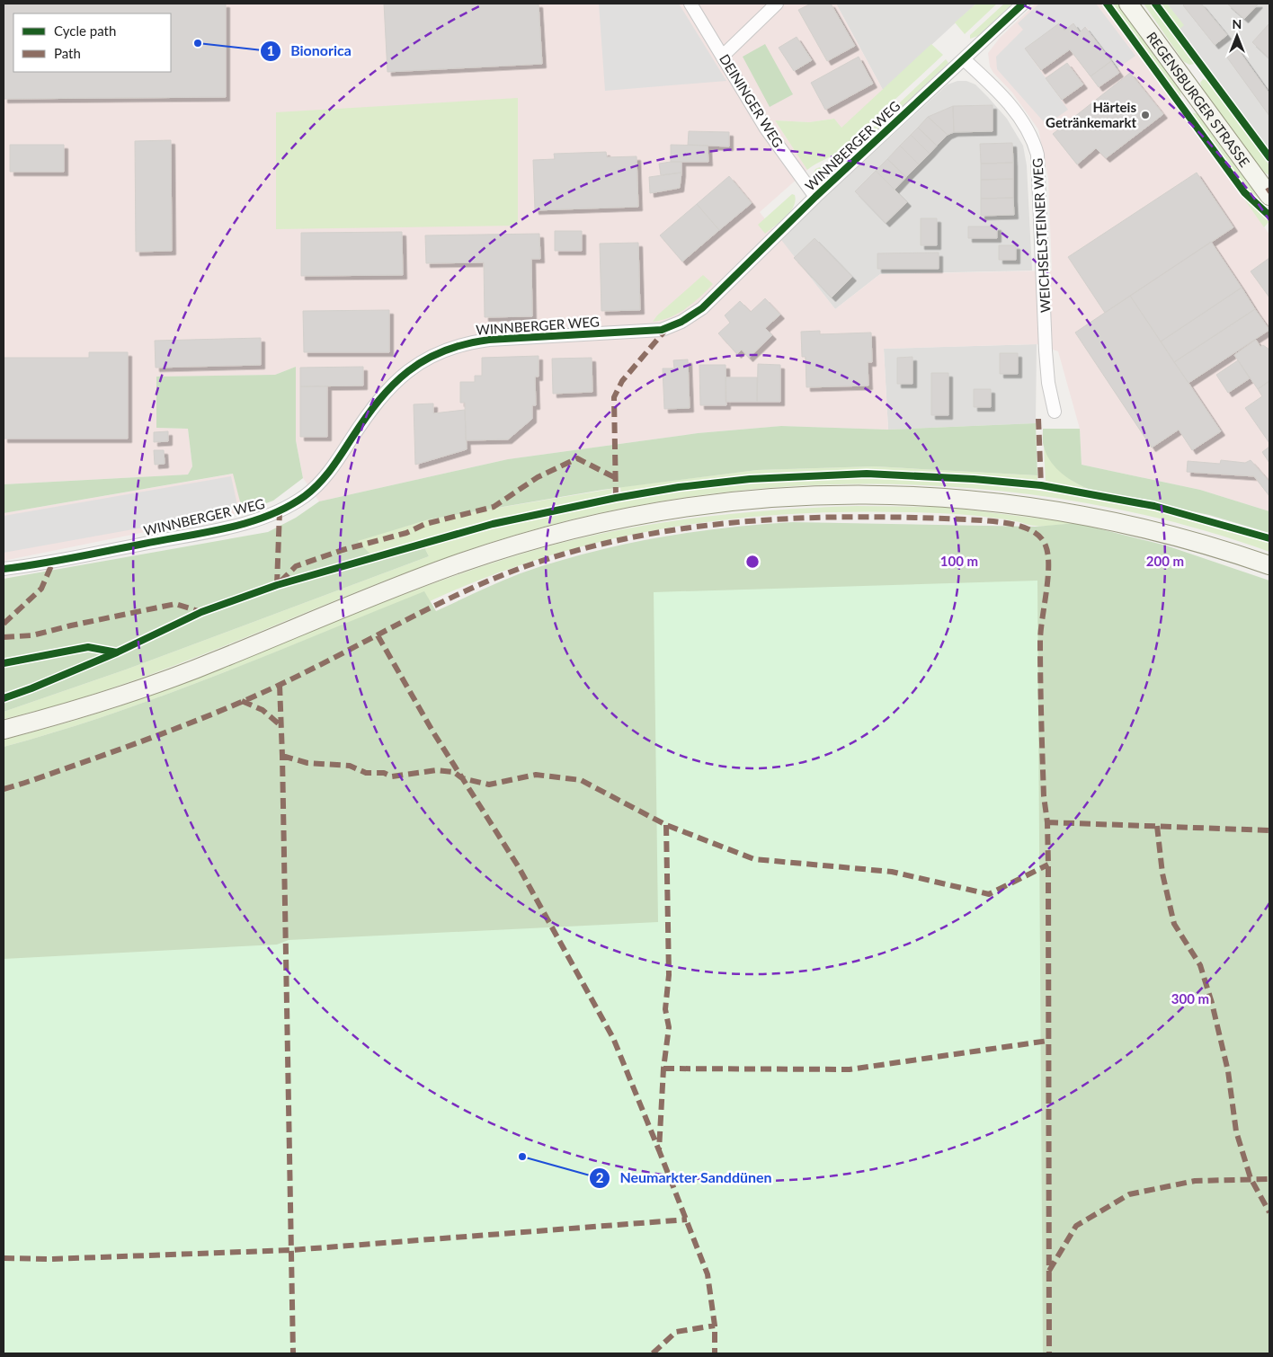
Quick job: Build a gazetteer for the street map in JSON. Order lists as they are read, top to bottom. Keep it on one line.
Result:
{"streets":{"main road":["REGENSBURGER STRASSE"],"street":["DEININGER WEG","WINNBERGER WEG","WEICHSELSTEINER WEG"]},"crossings":[["DEININGER WEG","WINNBERGER WEG"],["WINNBERGER WEG","WEICHSELSTEINER WEG"]],"places":["Bionorica","Härteis Getränkemarkt","Neumarkter Sanddünen"],"legend":["Cycle path","Path"],"north":"top","rings":["100 m","200 m","300 m"]}
